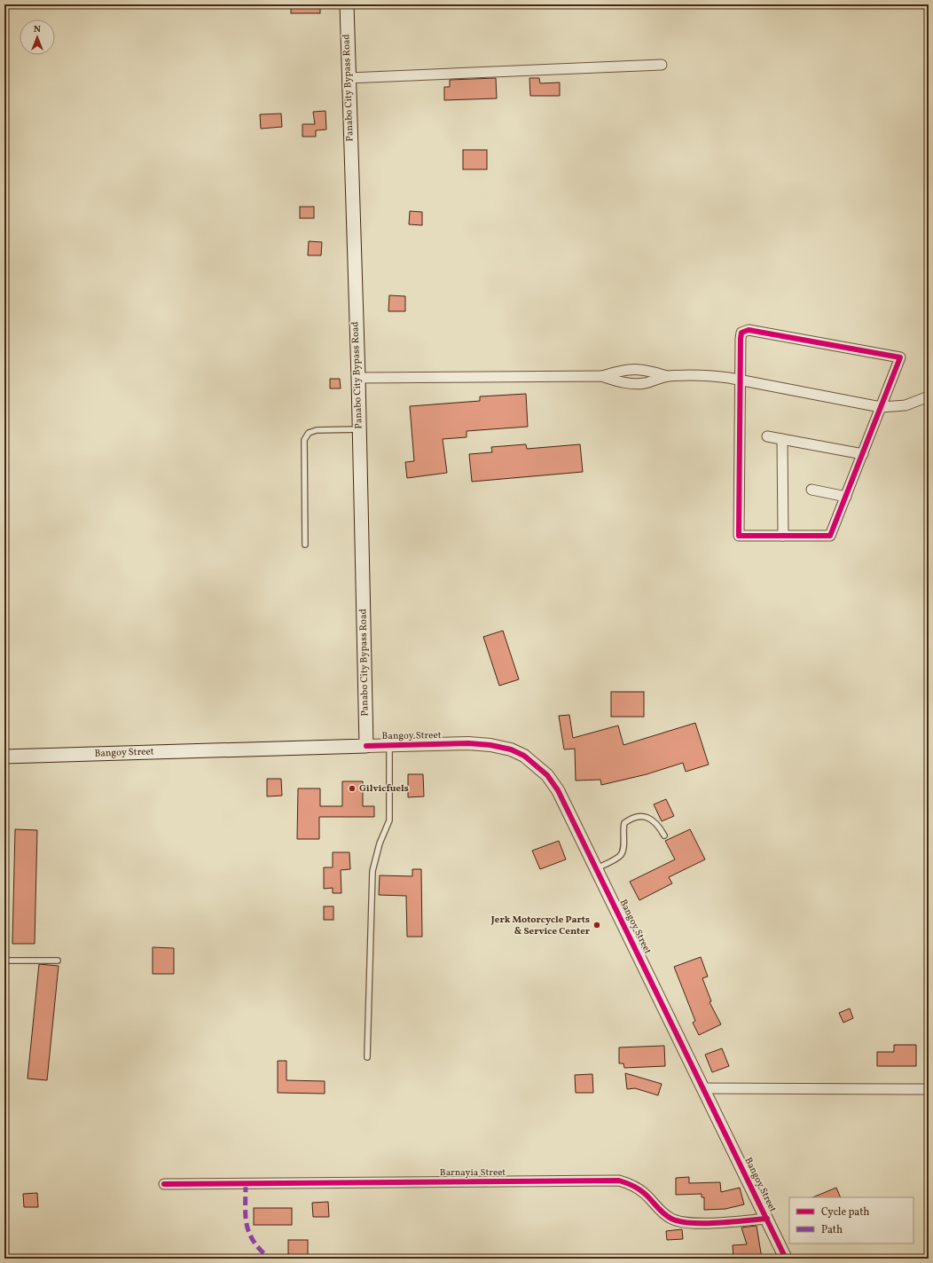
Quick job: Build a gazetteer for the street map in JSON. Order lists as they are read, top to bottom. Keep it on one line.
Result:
{"streets":{"main road":["Panabo City Bypass Road","Bangoy Street"],"street":["Barnayia Street"]},"crossings":[["Panabo City Bypass Road","Bangoy Street"],["Bangoy Street","Barnayia Street"]],"places":["Gilvicfuels","Jerk Motorcycle Parts & Service Center"],"legend":["Cycle path","Path"],"north":"top"}
